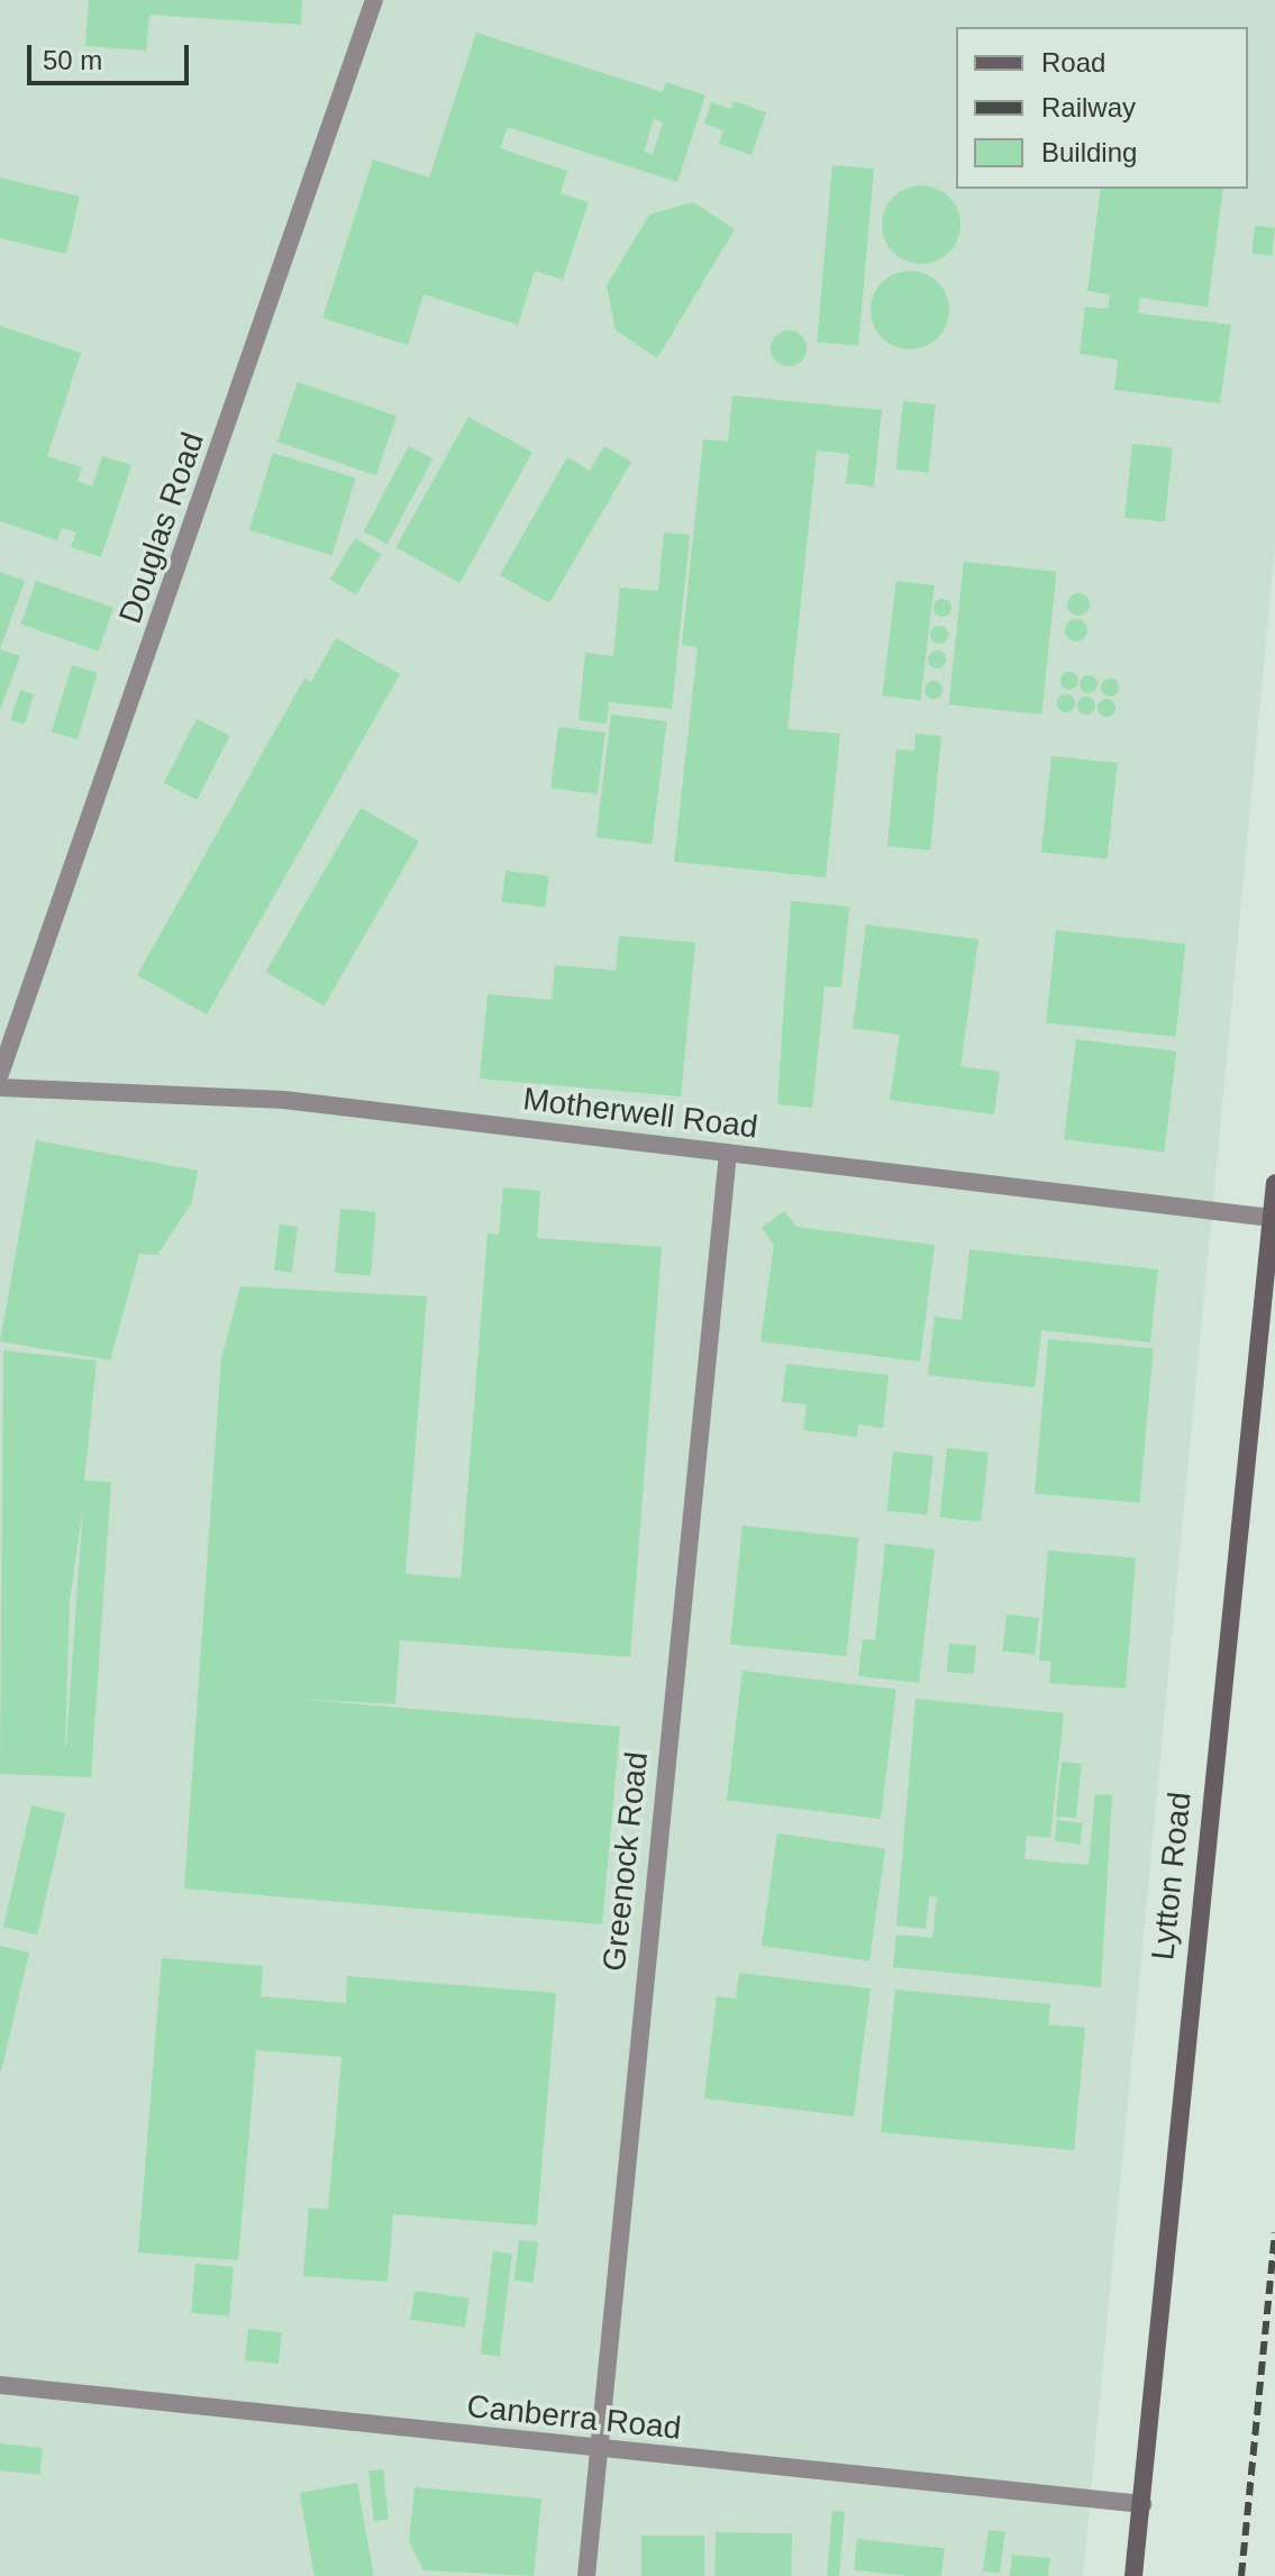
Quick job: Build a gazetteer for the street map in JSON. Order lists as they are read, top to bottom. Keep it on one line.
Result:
{"streets":{"main road":["Lytton Road"],"street":["Douglas Road","Motherwell Road","Greenock Road","Canberra Road"]},"crossings":[["Motherwell Road","Greenock Road"],["Motherwell Road","Lytton Road"],["Greenock Road","Canberra Road"],["Lytton Road","Canberra Road"]],"legend":["Road","Railway","Building"],"scale_bar":"50 m"}
